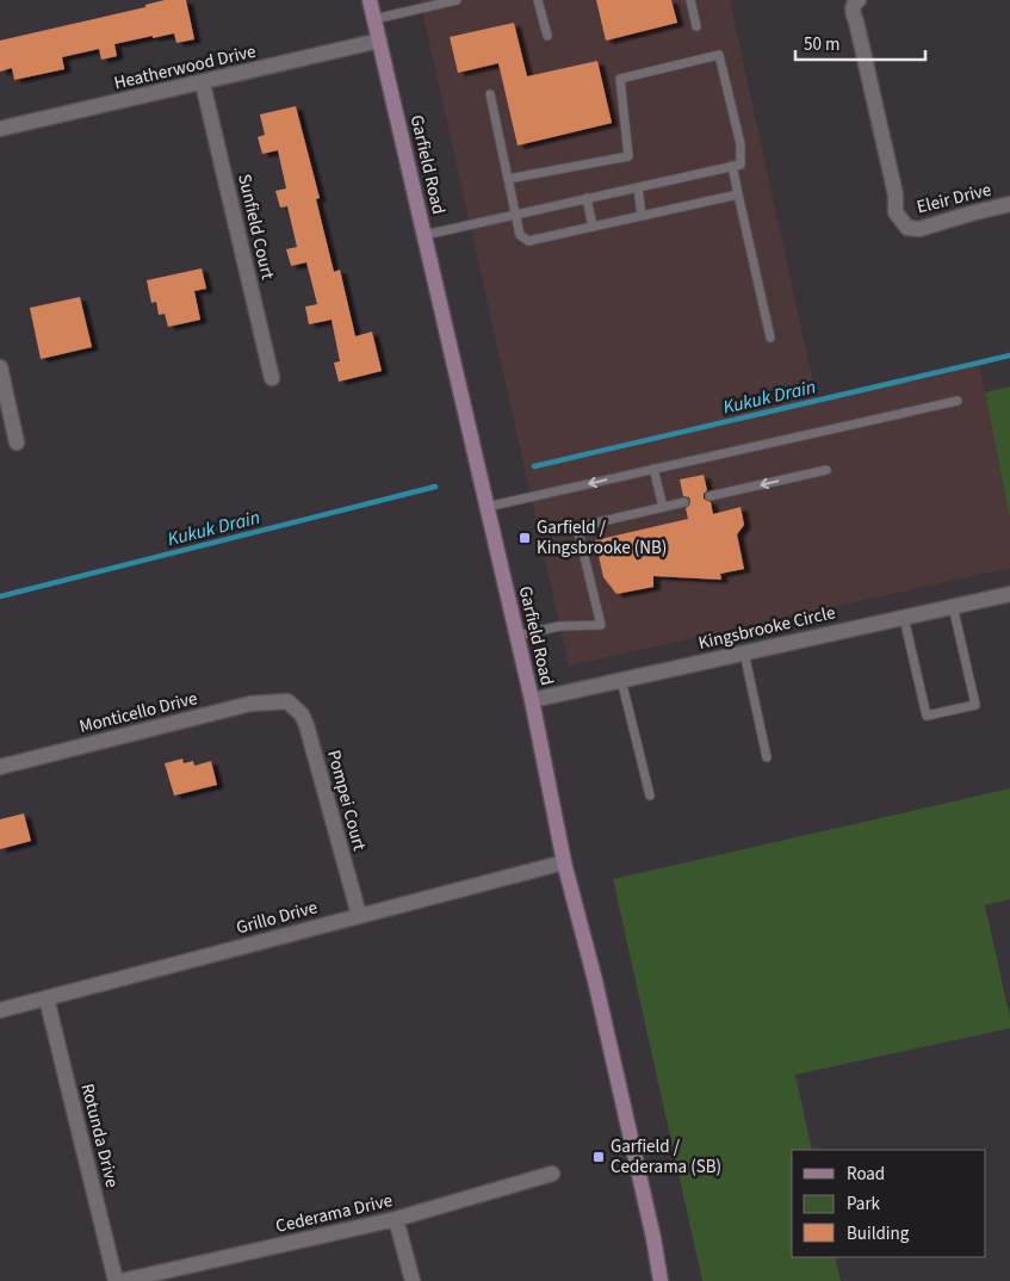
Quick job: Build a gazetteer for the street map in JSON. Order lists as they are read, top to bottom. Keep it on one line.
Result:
{"streets":{"main road":["Garfield Road"],"street":["Heatherwood Drive","Eleir Drive","Sunfield Court","Kingsbrooke Circle","Monticello Drive","Pompei Court","Grillo Drive","Rotunda Drive","Cederama Drive"]},"crossings":[["Heatherwood Drive","Garfield Road"],["Heatherwood Drive","Sunfield Court"],["Garfield Road","Kingsbrooke Circle"],["Garfield Road","Grillo Drive"],["Monticello Drive","Pompei Court"],["Pompei Court","Grillo Drive"],["Grillo Drive","Rotunda Drive"]],"water":["Kukuk Drain"],"places":{"transit":["Garfield / Kingsbrooke (NB)","Garfield / Cederama (SB)"]},"legend":["Road","Park","Building"],"scale_bar":"50 m"}
